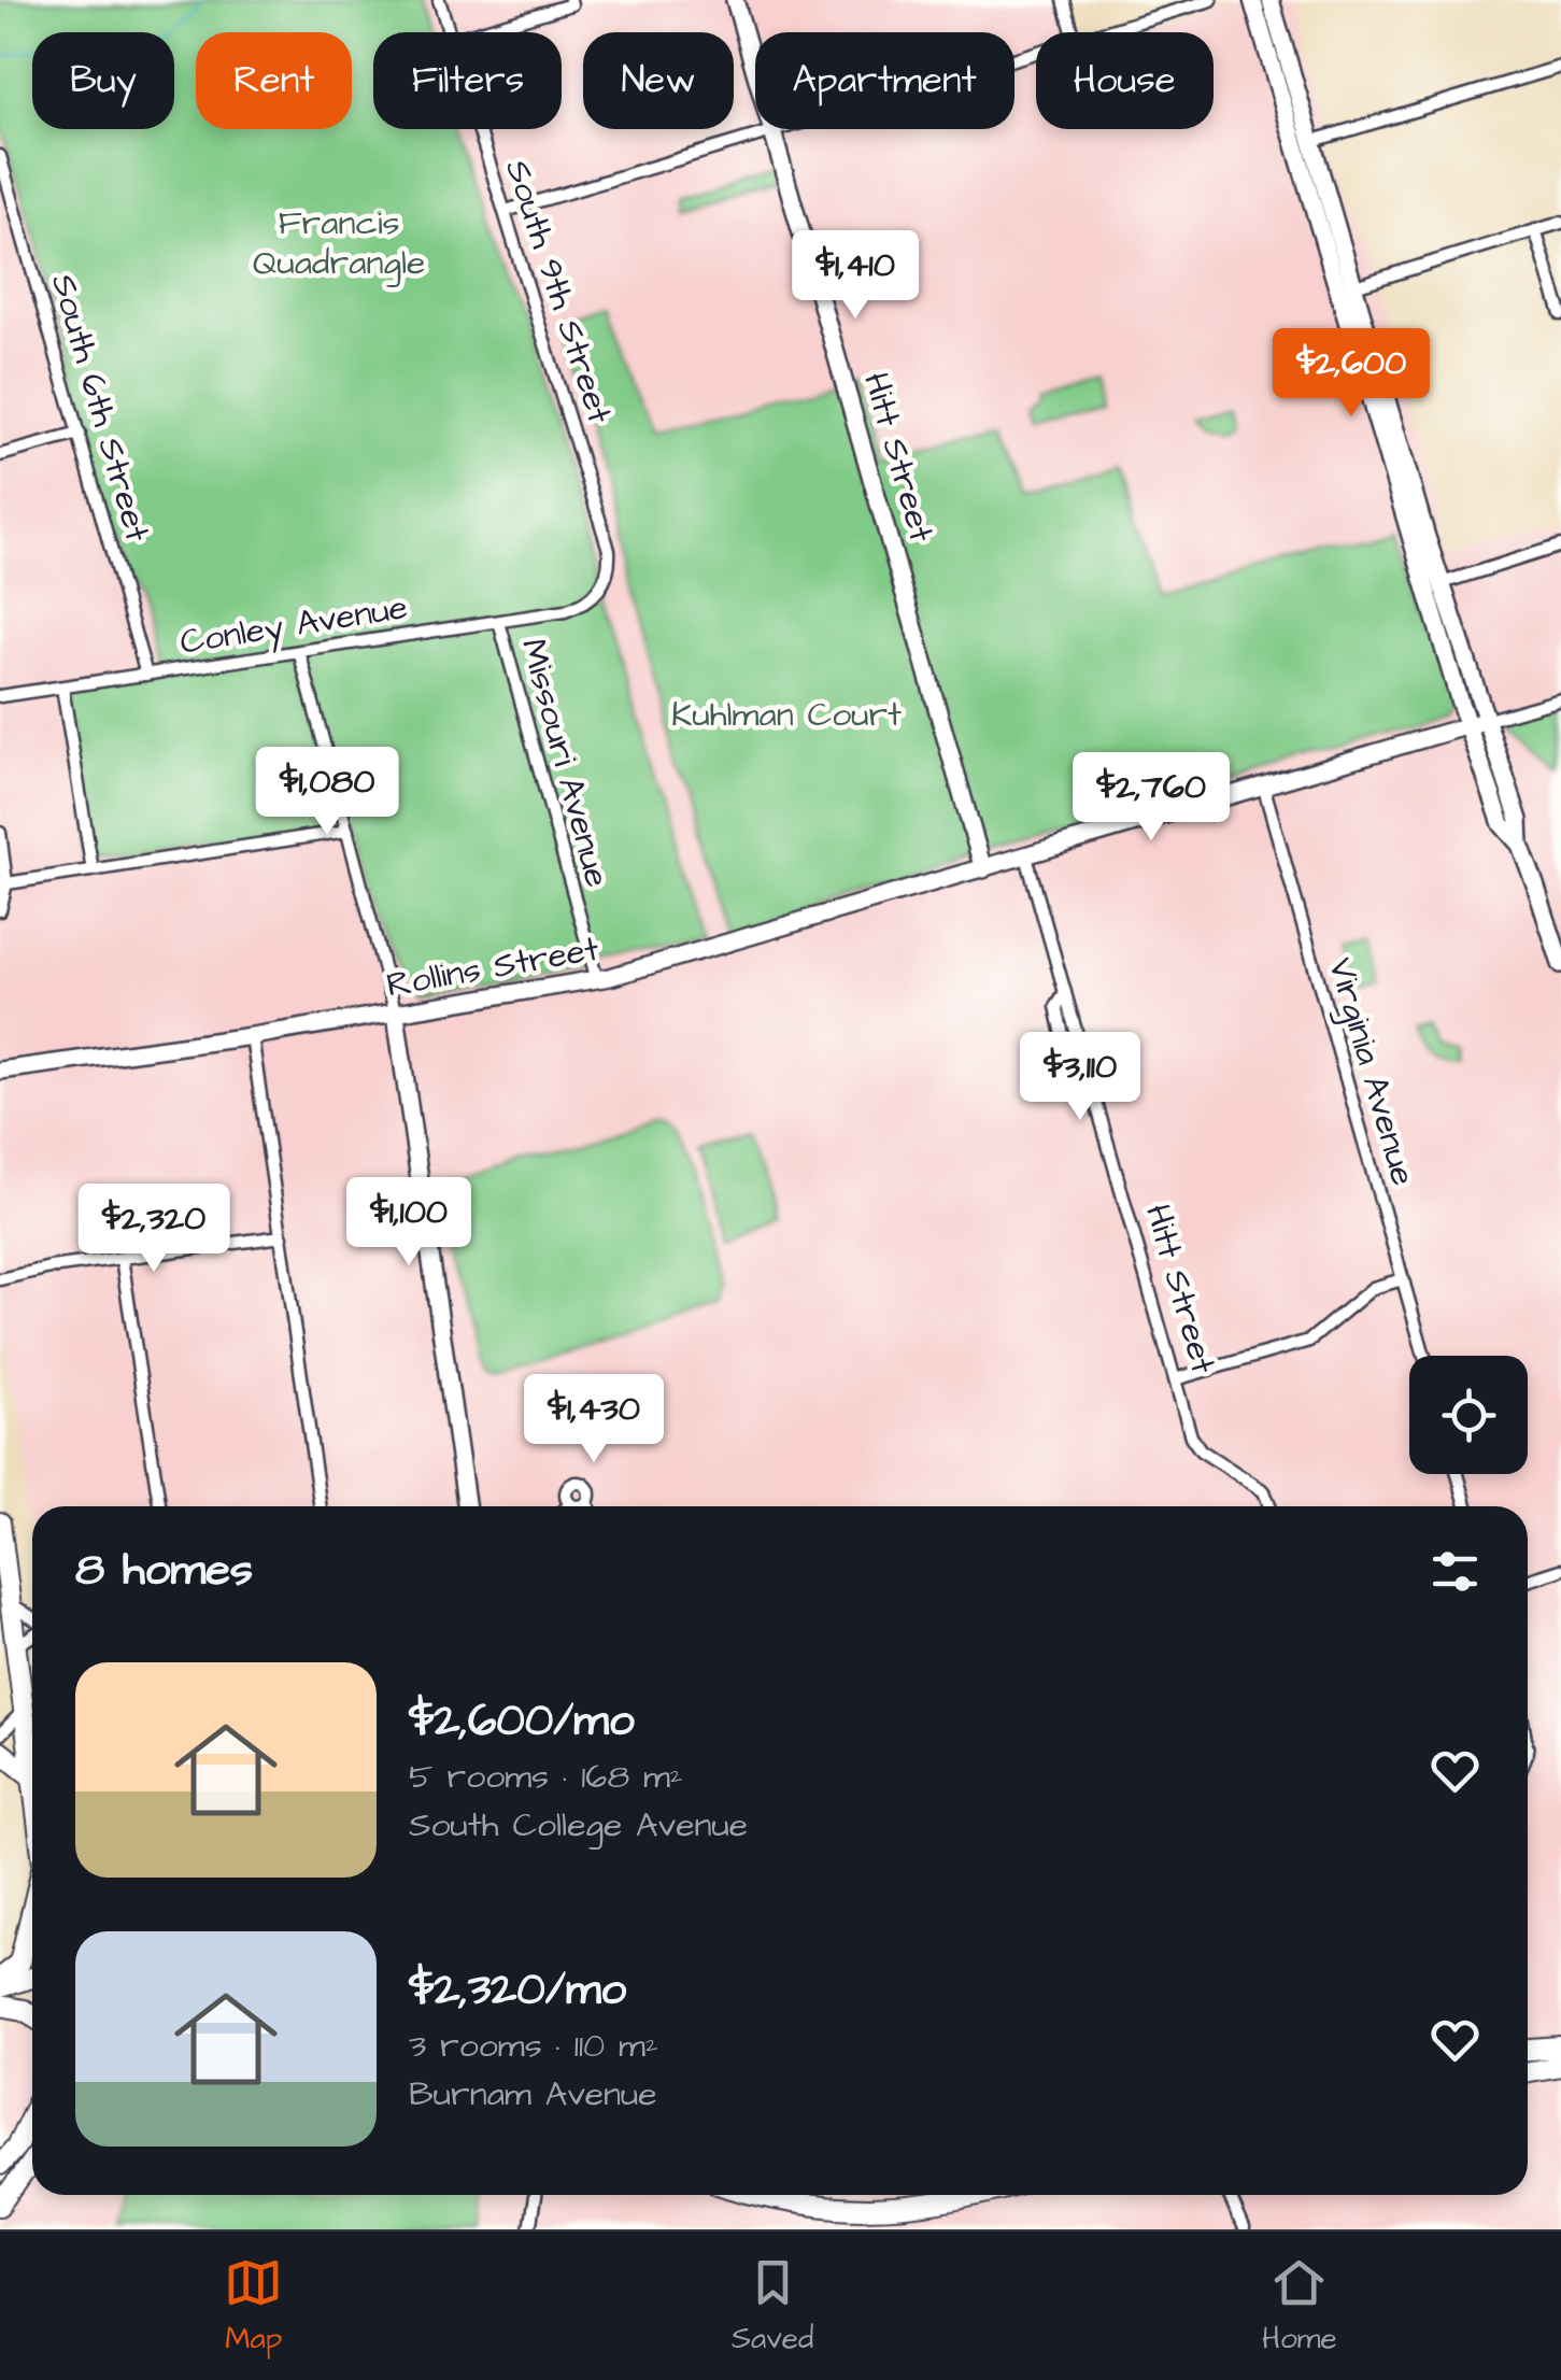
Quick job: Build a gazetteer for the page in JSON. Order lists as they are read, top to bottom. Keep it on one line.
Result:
{"streets":{"street":["South 9th Street","South 6th Street","Hitt Street","Conley Avenue","Missouri Avenue","Rollins Street","Virginia Avenue"]},"crossings":[["South 9th Street","Conley Avenue"],["South 6th Street","Conley Avenue"],["Hitt Street","Rollins Street"],["Conley Avenue","Missouri Avenue"],["Missouri Avenue","Rollins Street"],["Rollins Street","Virginia Avenue"]],"parks":["Francis Quadrangle","Kuhlman Court"],"page":{"chip":["Buy","Rent","Filters","New","Apartment","House"],"price":["$1,410","$2,600","$1,080","$2,760","$3,110","$1,100","$2,320","$1,430"],"heading":"8 homes","list":[{"name":"$2,600/mo","note":"5 rooms · 168 m² · South College Avenue"},{"name":"$2,320/mo","note":"3 rooms · 110 m² · Burnam Avenue"}],"tabs":["Map","Saved","Home"]}}
